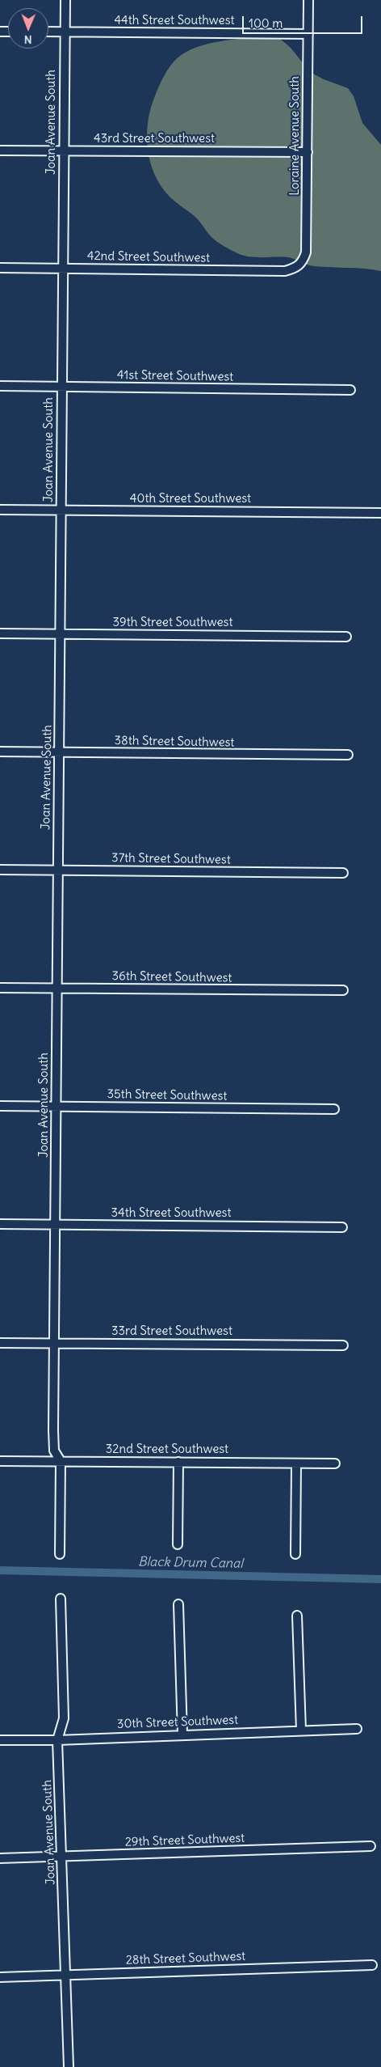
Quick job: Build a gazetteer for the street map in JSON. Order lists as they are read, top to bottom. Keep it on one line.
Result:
{"streets":{"street":["44th Street Southwest","Joan Avenue South","Loraine Avenue South","43rd Street Southwest","42nd Street Southwest","41st Street Southwest","40th Street Southwest","39th Street Southwest","38th Street Southwest","37th Street Southwest","36th Street Southwest","35th Street Southwest","34th Street Southwest","33rd Street Southwest","32nd Street Southwest","30th Street Southwest","29th Street Southwest","28th Street Southwest"]},"crossings":[["44th Street Southwest","Joan Avenue South"],["44th Street Southwest","Loraine Avenue South"],["Joan Avenue South","43rd Street Southwest"],["Joan Avenue South","42nd Street Southwest"],["Joan Avenue South","41st Street Southwest"],["Joan Avenue South","40th Street Southwest"],["Joan Avenue South","39th Street Southwest"],["Joan Avenue South","38th Street Southwest"],["Joan Avenue South","37th Street Southwest"],["Joan Avenue South","36th Street Southwest"],["Joan Avenue South","35th Street Southwest"],["Joan Avenue South","34th Street Southwest"],["Joan Avenue South","33rd Street Southwest"],["Joan Avenue South","32nd Street Southwest"],["Joan Avenue South","30th Street Southwest"],["Joan Avenue South","29th Street Southwest"],["Joan Avenue South","28th Street Southwest"],["Loraine Avenue South","43rd Street Southwest"],["Loraine Avenue South","42nd Street Southwest"]],"water":["Black Drum Canal"],"scale_bar":"100 m","north":"bottom"}
